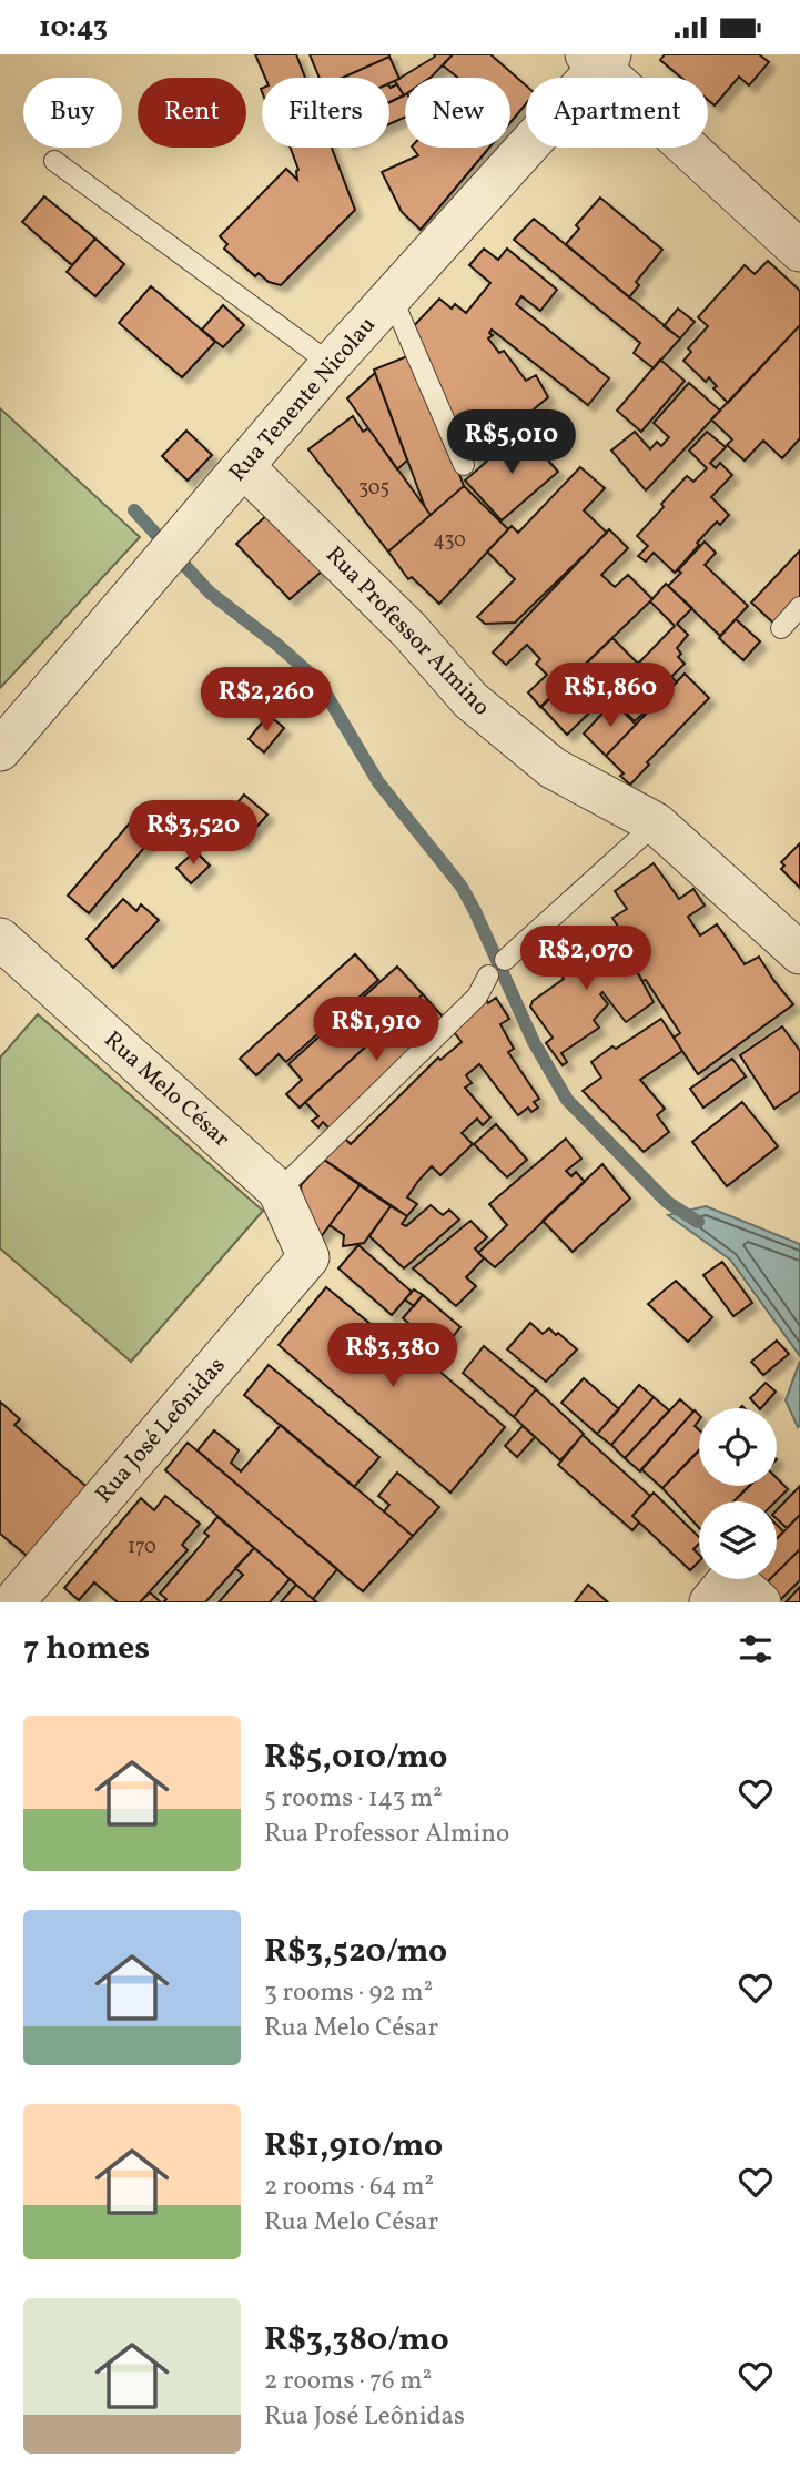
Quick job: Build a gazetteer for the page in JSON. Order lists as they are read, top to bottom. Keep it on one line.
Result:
{"streets":{"street":["Rua Tenente Nicolau","Rua Professor Almino","Rua Melo César","Rua José Leônidas"]},"crossings":[["Rua Tenente Nicolau","Rua Professor Almino"],["Rua Melo César","Rua José Leônidas"]],"house_numbers":["305","430","170"],"page":{"status":"10:43","chip":["Buy","Rent","Filters","New","Apartment"],"price":["R$5,010","R$1,860","R$2,260","R$3,520","R$2,070","R$1,910","R$3,380"],"heading":"7 homes","list":[{"name":"R$5,010/mo","note":"5 rooms · 143 m² · Rua Professor Almino"},{"name":"R$3,520/mo","note":"3 rooms · 92 m² · Rua Melo César"},{"name":"R$1,910/mo","note":"2 rooms · 64 m² · Rua Melo César"},{"name":"R$3,380/mo","note":"2 rooms · 76 m² · Rua José Leônidas"}]}}
